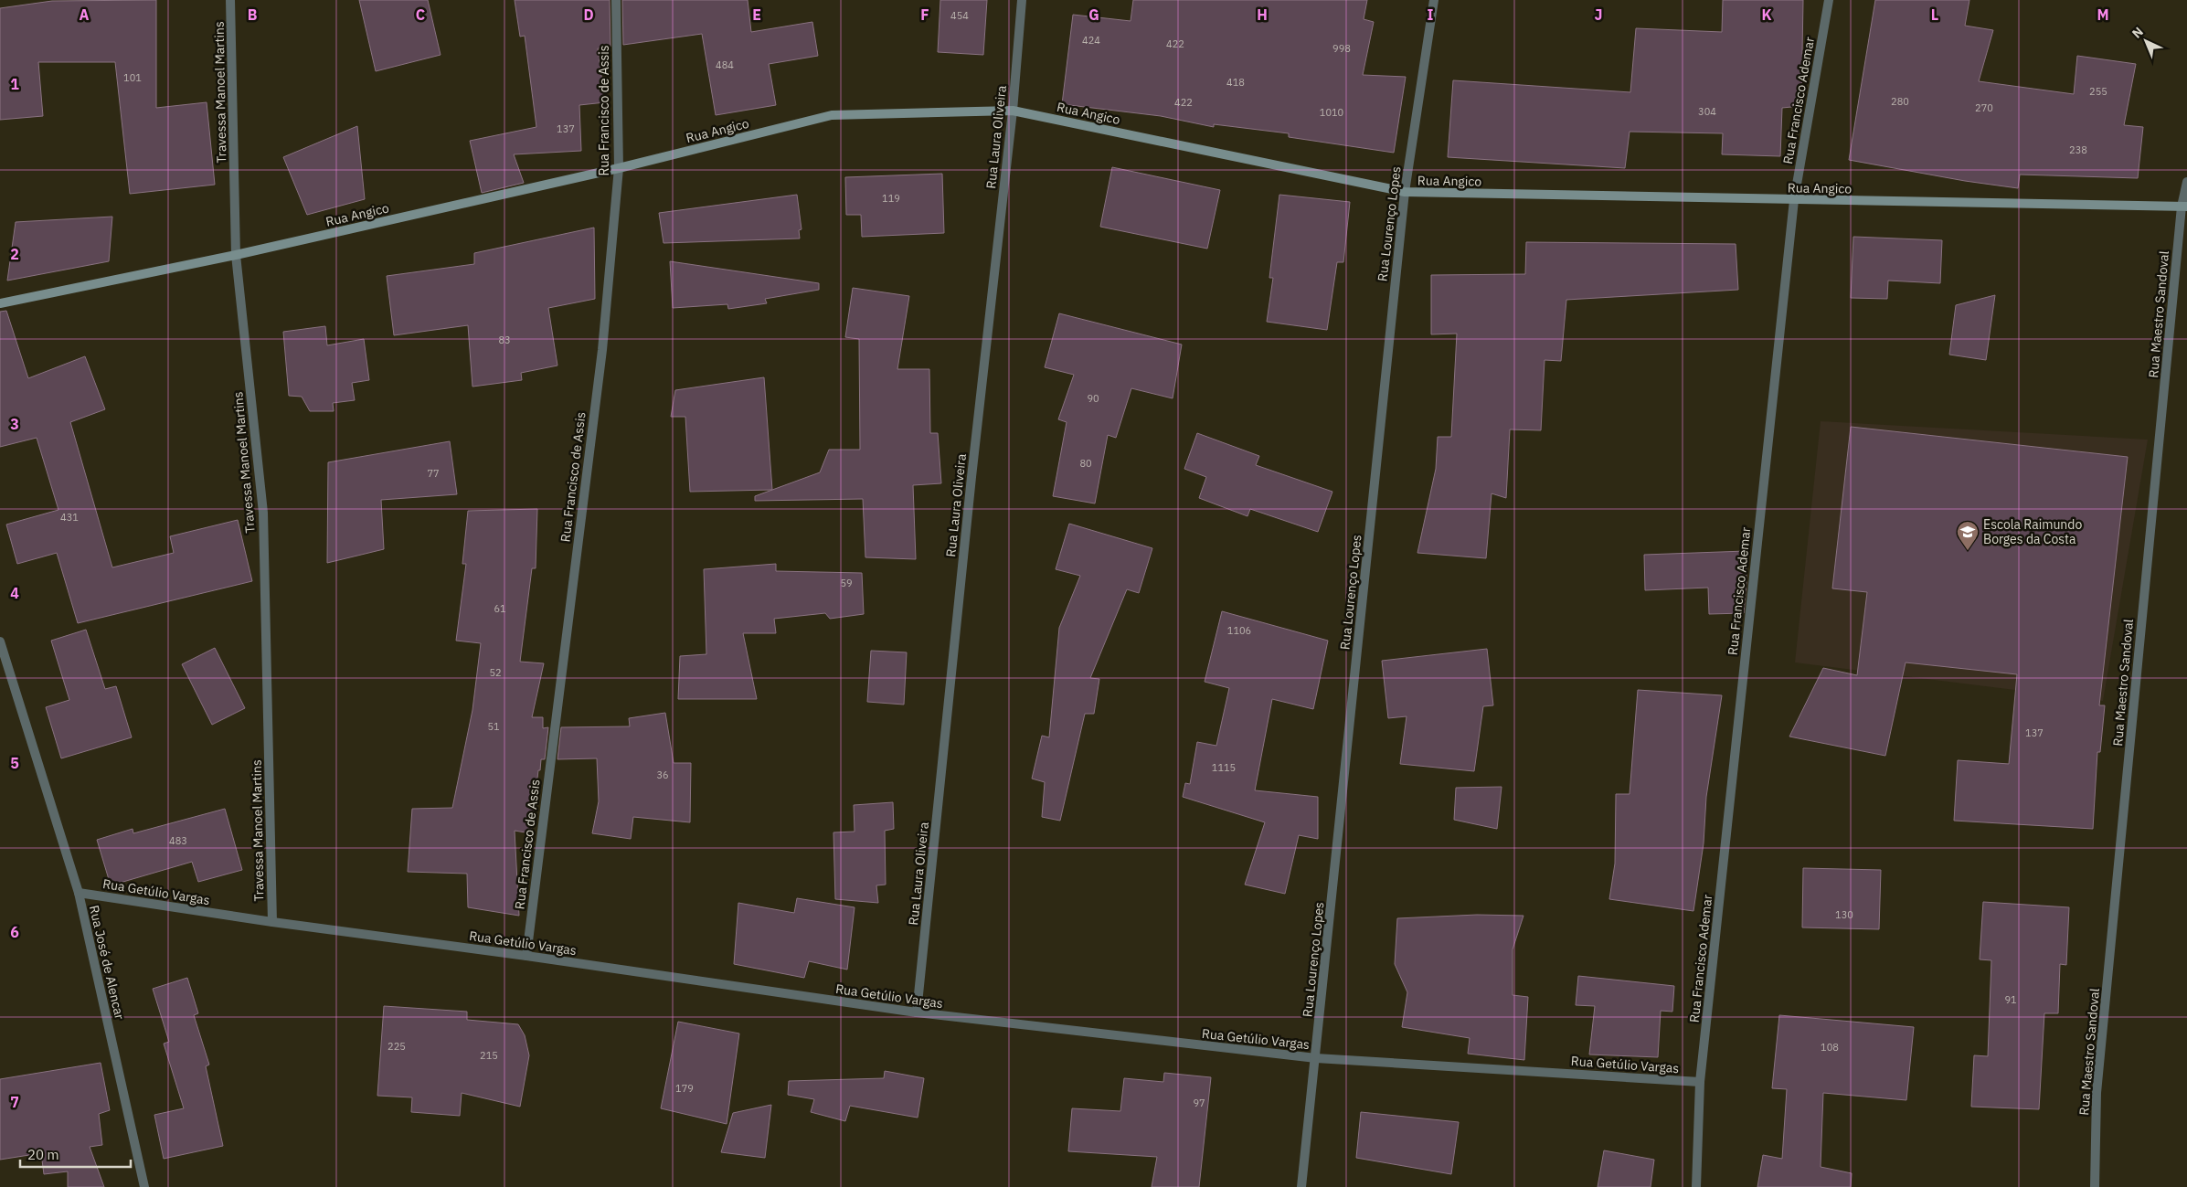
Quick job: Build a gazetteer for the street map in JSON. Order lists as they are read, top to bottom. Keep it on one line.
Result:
{"streets":{"street":["Travessa Manoel Martins","Rua Francisco Ademar","Rua Francisco de Assis","Rua Angico","Rua Laura Oliveira","Rua Lourenço Lopes","Rua Maestro Sandoval","Rua Getúlio Vargas","Rua José de Alencar"]},"crossings":[["Travessa Manoel Martins","Rua Angico"],["Travessa Manoel Martins","Rua Getúlio Vargas"],["Rua Francisco Ademar","Rua Angico"],["Rua Francisco Ademar","Rua Getúlio Vargas"],["Rua Francisco de Assis","Rua Angico"],["Rua Francisco de Assis","Rua Getúlio Vargas"],["Rua Angico","Rua Laura Oliveira"],["Rua Angico","Rua Lourenço Lopes"],["Rua Angico","Rua Maestro Sandoval"],["Rua Laura Oliveira","Rua Getúlio Vargas"],["Rua Lourenço Lopes","Rua Getúlio Vargas"],["Rua Getúlio Vargas","Rua José de Alencar"]],"places":{"school or university":["Escola Raimundo Borges da Costa"]},"house_numbers":["454","424","422","998","484","101","418","255","280","422","270","304","1010","137","238","119","83","90","80","77","431","59","61","1106","52","51","137","1115","36","483","130","91","225","108","215","179","97"],"scale_bar":"20 m","north":"top left","grid":{"columns":["A","B","C","D","E","F","G","H","I","J","K","L","M"],"rows":["1","2","3","4","5","6","7"]}}
